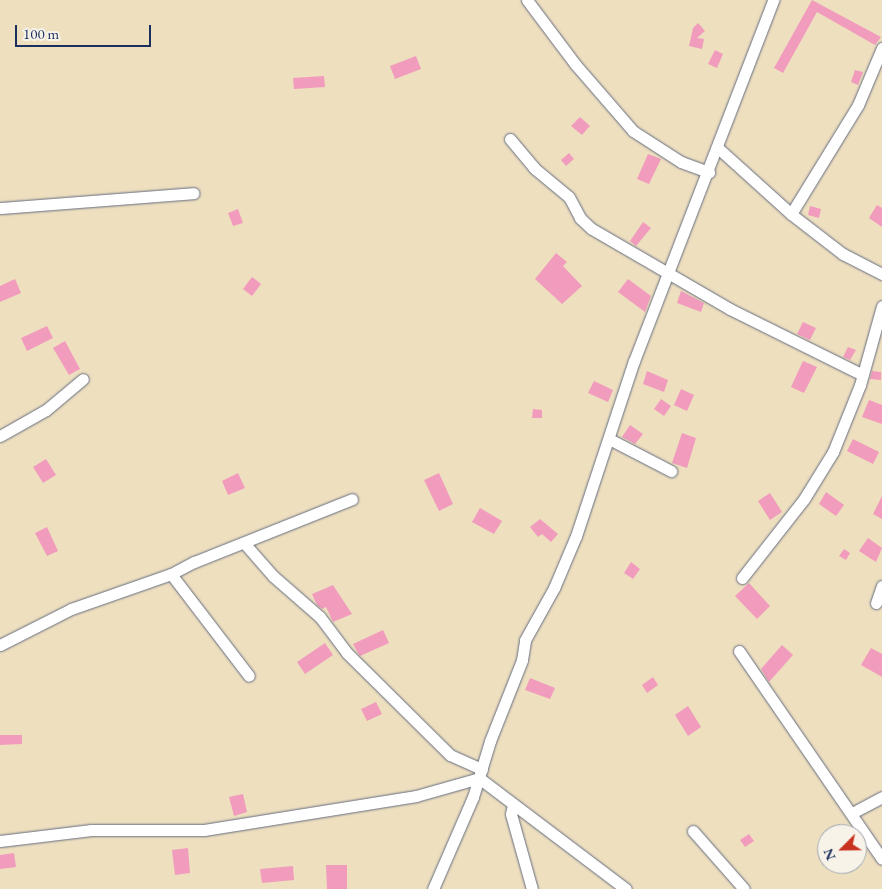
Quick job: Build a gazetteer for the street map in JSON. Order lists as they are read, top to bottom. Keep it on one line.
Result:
{"scale_bar":"100 m","north":"bottom left"}
